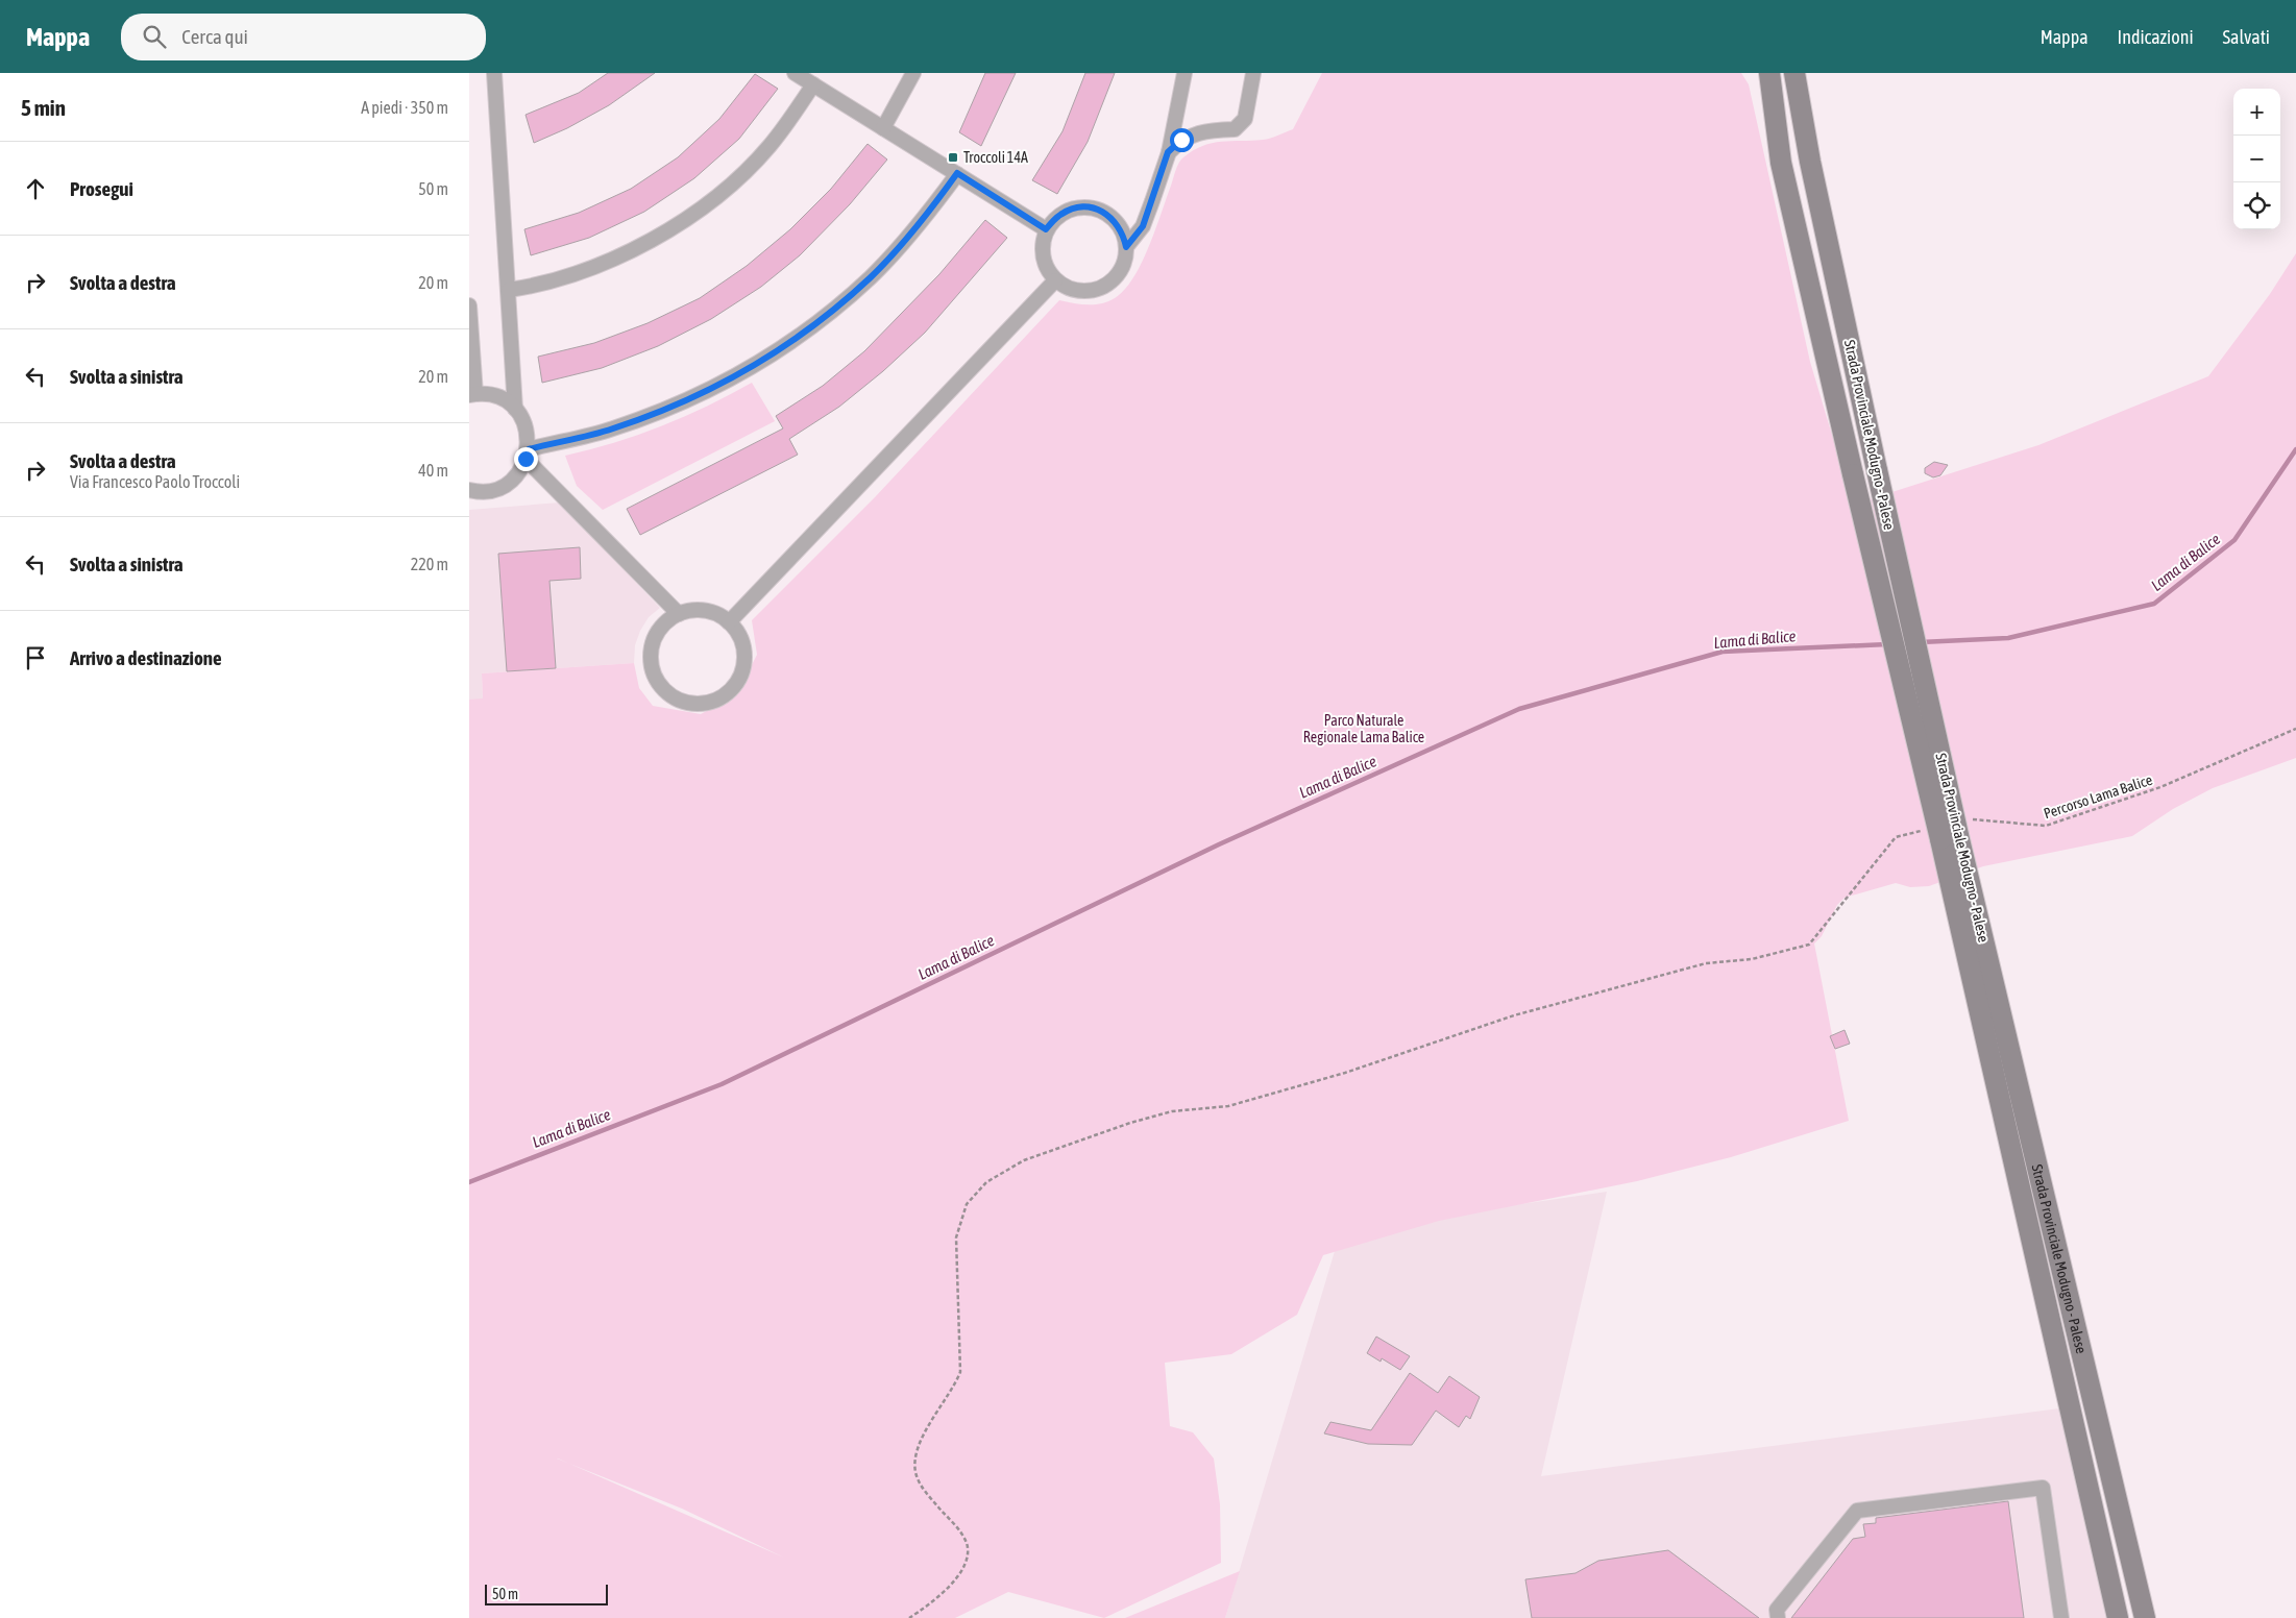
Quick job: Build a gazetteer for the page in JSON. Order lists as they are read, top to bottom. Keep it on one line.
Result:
{"streets":{"main road":["Strada Provinciale Modugno - Palese"],"path":["Percorso Lama Balice"]},"crossings":[["Strada Provinciale Modugno - Palese","Percorso Lama Balice"]],"water":["Lama di Balice"],"parks":["Parco Naturale Regionale Lama Balice"],"places":{"transit":["Troccoli 14A"]},"scale_bar":"50 m","page":{"header":"Mappa","search":"Cerca qui","nav":["Mappa","Indicazioni","Salvati"],"heading":["5 min","A piedi · 350 m"],"map_buttons":["+","−"],"list":[["Prosegui","50 m"],["Svolta a destra","20 m"],["Svolta a sinistra","20 m"],["Svolta a destra","Via Francesco Paolo Troccoli","40 m"],["Svolta a sinistra","220 m"],"Arrivo a destinazione"],"scale":"50 m"}}
